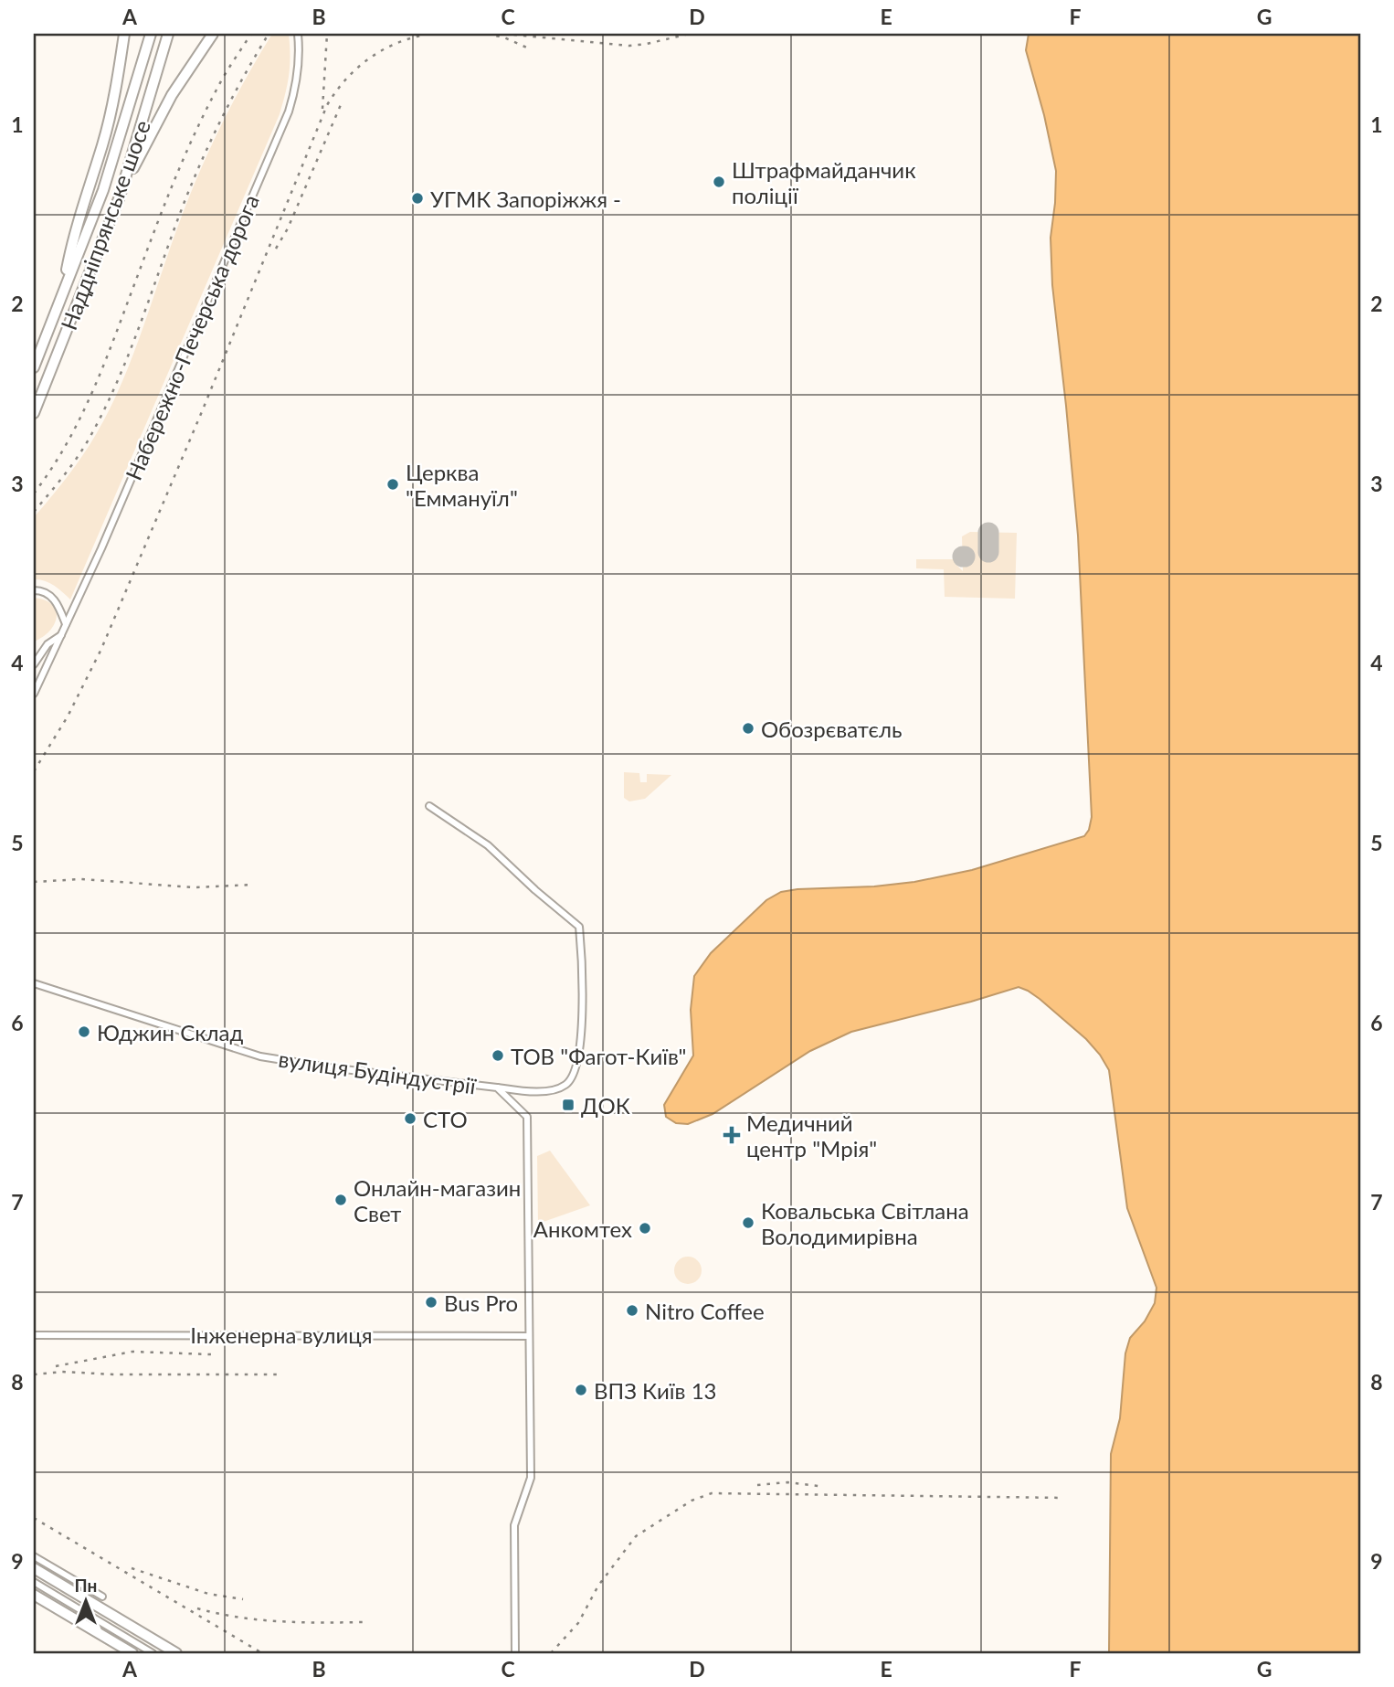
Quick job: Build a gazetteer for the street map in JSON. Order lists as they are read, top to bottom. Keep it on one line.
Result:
{"streets":{"main road":["Наддніпрянське шосе"],"street":["Набережно-Печерська дорога","вулиця Будіндустрії","Інженерна вулиця"]},"crossings":[["вулиця Будіндустрії","Інженерна вулиця"]],"places":{"other":["Штрафмайданчик поліції","УГМК Запоріжжя -","Церква \"Еммануїл\"","Обозрєватєль","Юджин Склад","ТОВ \"Фагот-Київ\"","СТО","Онлайн-магазин Свет","Ковальська Світлана Володимирівна","Анкомтех","Bus Pro","Nitro Coffee","ВПЗ Київ 13"],"transit":["ДОК"],"health":["Медичний центр \"Мрія\""]},"north":"top","grid":{"columns":["A","B","C","D","E","F","G"],"rows":["1","2","3","4","5","6","7","8","9"]}}
